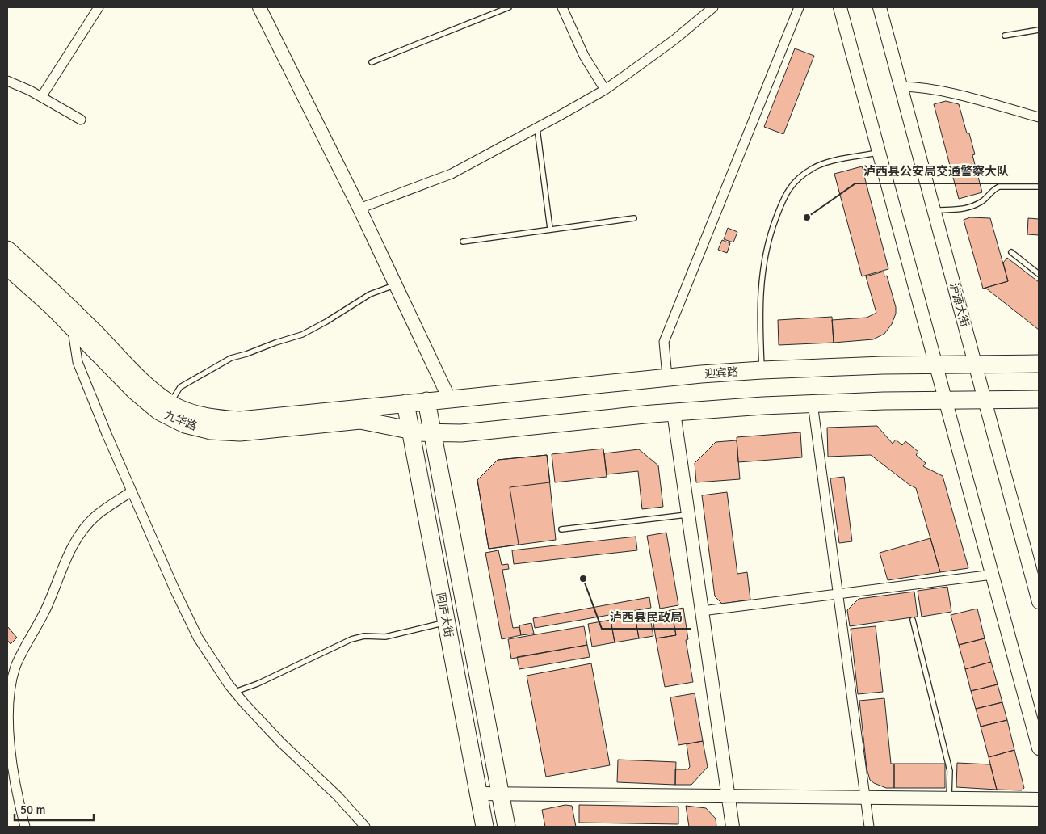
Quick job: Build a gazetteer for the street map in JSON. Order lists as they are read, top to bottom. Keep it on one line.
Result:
{"streets":{"highway":["迎宾路","九华路","阿庐大街"],"street":["泸源大街"]},"crossings":[["泸源大街","迎宾路"],["迎宾路","九华路"],["迎宾路","阿庐大街"],["九华路","阿庐大街"]],"places":["泸西县公安局交通警察大队","泸西县民政局"],"scale_bar":"50 m"}
